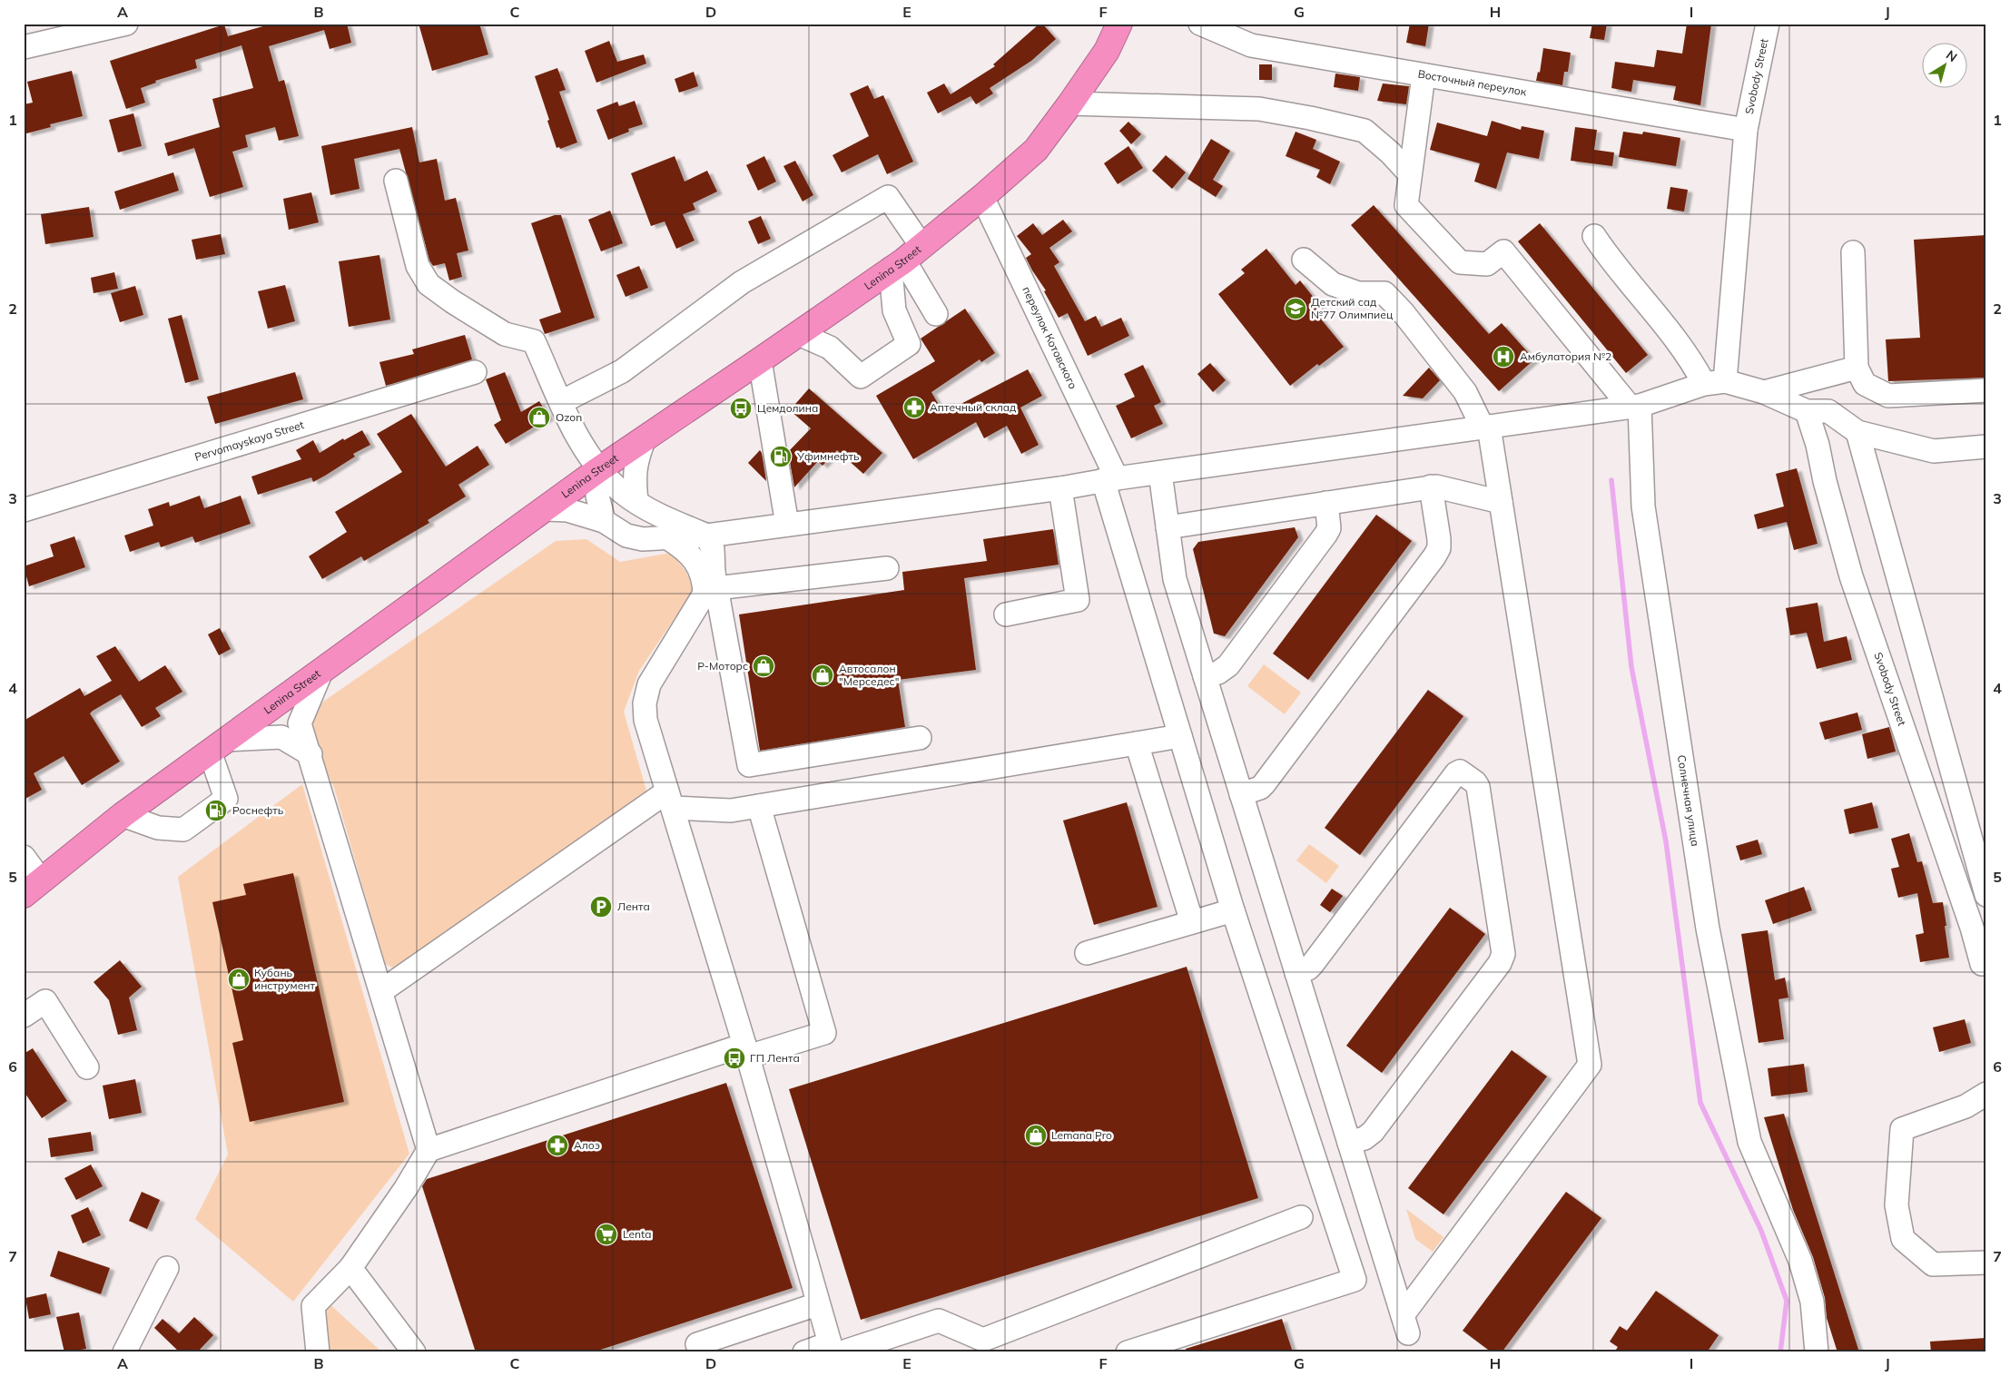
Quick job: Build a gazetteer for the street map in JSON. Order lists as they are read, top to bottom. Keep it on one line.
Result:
{"streets":{"highway":["Lenina Street"],"street":["Svobody Street","Восточный переулок","переулок Котовского","Pervomayskaya Street","Солнечная улица"]},"crossings":[["Svobody Street","Восточный переулок"],["Lenina Street","переулок Котовского"]],"places":{"school or university":["Детский сад №77 Олимпиец"],"hospital":["Амбулатория №2"],"pharmacy":["Аптечный склад","Алоэ"],"bus stop":["Цемдолина","ГП Лента"],"shop":["Ozon","Р-Моторс","Автосалон \"Мерседес\"","Кубань инструмент","Lemana Pro"],"fuel station":["Уфимнефть","Роснефть"],"parking":["Лента"],"supermarket":["Lenta"]},"north":"top right","grid":{"columns":["A","B","C","D","E","F","G","H","I","J"],"rows":["1","2","3","4","5","6","7"]}}
